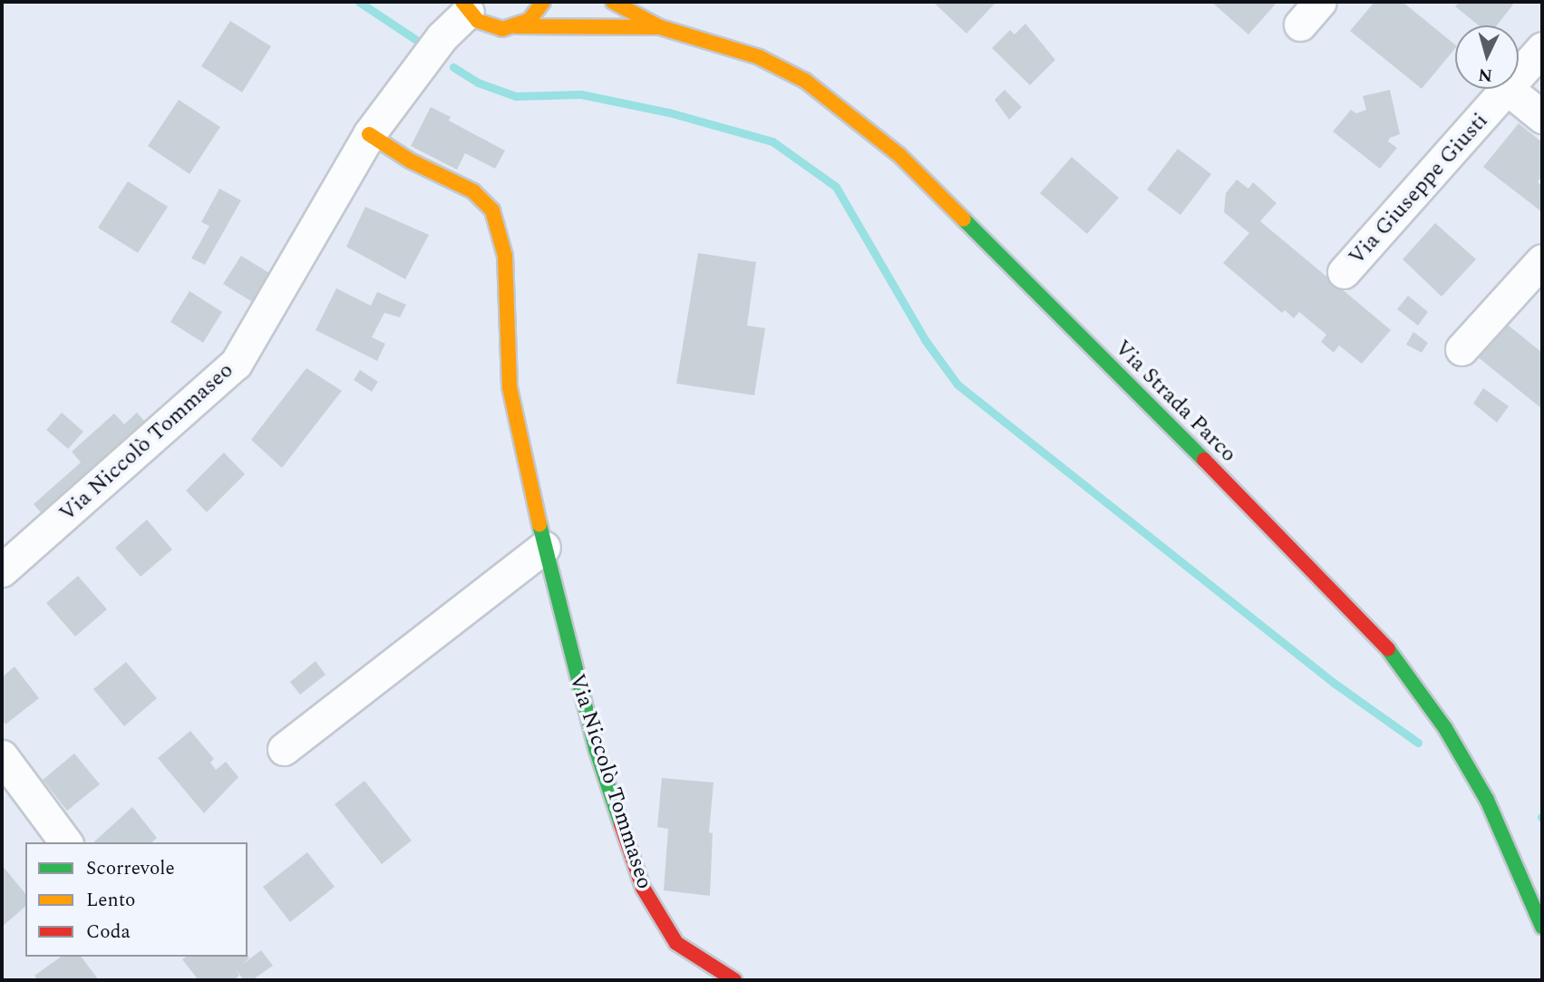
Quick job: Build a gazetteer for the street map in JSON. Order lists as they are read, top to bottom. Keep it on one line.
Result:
{"streets":{"main road":["Via Strada Parco","Via Niccolò Tommaseo"],"street":["Via Giuseppe Giusti"]},"crossings":[["Via Strada Parco","Via Niccolò Tommaseo"]],"legend":["Scorrevole","Lento","Coda"],"north":"bottom"}
